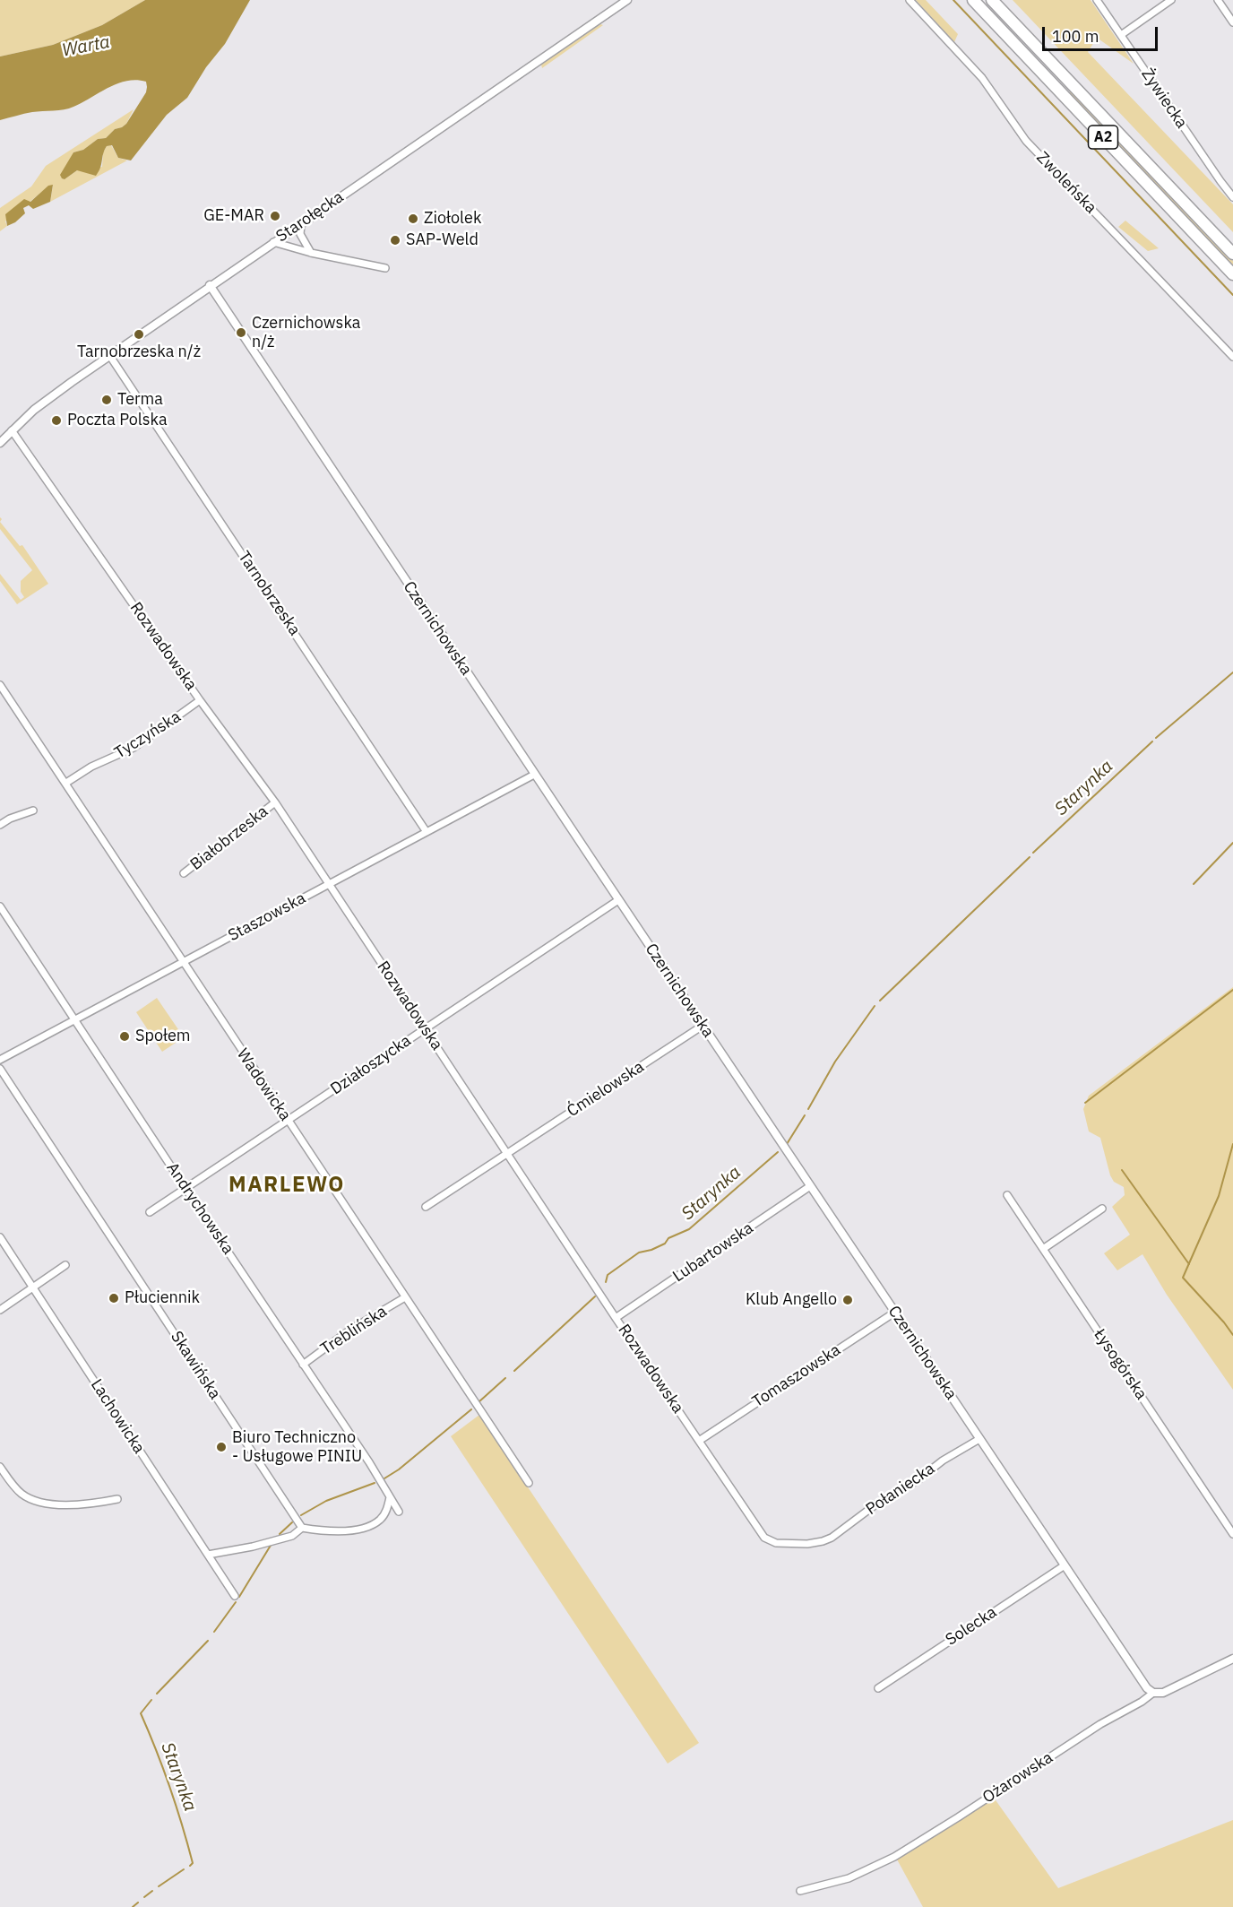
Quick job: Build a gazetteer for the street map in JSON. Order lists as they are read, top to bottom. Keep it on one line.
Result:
{"streets":{"highway":["A2"],"street":["Żywiecka","Zwoleńska","Starołęcka","Tarnobrzeska","Czernichowska","Rozwadowska","Tyczyńska","Białobrzeska","Staszowska","Działoszycka","Wadowicka","Ćmielowska","Andrychowska","Lubartowska","Treblińska","Łysogórska","Skawińska","Tomaszowska","Lachowicka","Połaniecka","Solecka","Ożarowska"]},"crossings":[["Starołęcka","Tarnobrzeska"],["Starołęcka","Czernichowska"],["Starołęcka","Rozwadowska"],["Tarnobrzeska","Staszowska"],["Czernichowska","Staszowska"],["Czernichowska","Działoszycka"],["Czernichowska","Ćmielowska"],["Czernichowska","Lubartowska"],["Czernichowska","Tomaszowska"],["Czernichowska","Połaniecka"],["Czernichowska","Solecka"],["Czernichowska","Ożarowska"],["Rozwadowska","Tyczyńska"],["Rozwadowska","Białobrzeska"],["Rozwadowska","Staszowska"],["Rozwadowska","Działoszycka"],["Rozwadowska","Ćmielowska"],["Rozwadowska","Lubartowska"],["Rozwadowska","Tomaszowska"],["Rozwadowska","Połaniecka"],["Tyczyńska","Wadowicka"],["Staszowska","Wadowicka"],["Staszowska","Andrychowska"],["Działoszycka","Wadowicka"],["Działoszycka","Andrychowska"],["Wadowicka","Treblińska"],["Andrychowska","Treblińska"]],"districts":["MARLEWO"],"water":["Warta","Starynka"],"places":["GE-MAR","Ziołolek","SAP-Weld","Czernichowska n/ż","Tarnobrzeska n/ż","Terma","Poczta Polska","Społem","Płuciennik","Klub Angello","Biuro Techniczno - Usługowe PINIU"],"scale_bar":"100 m"}
